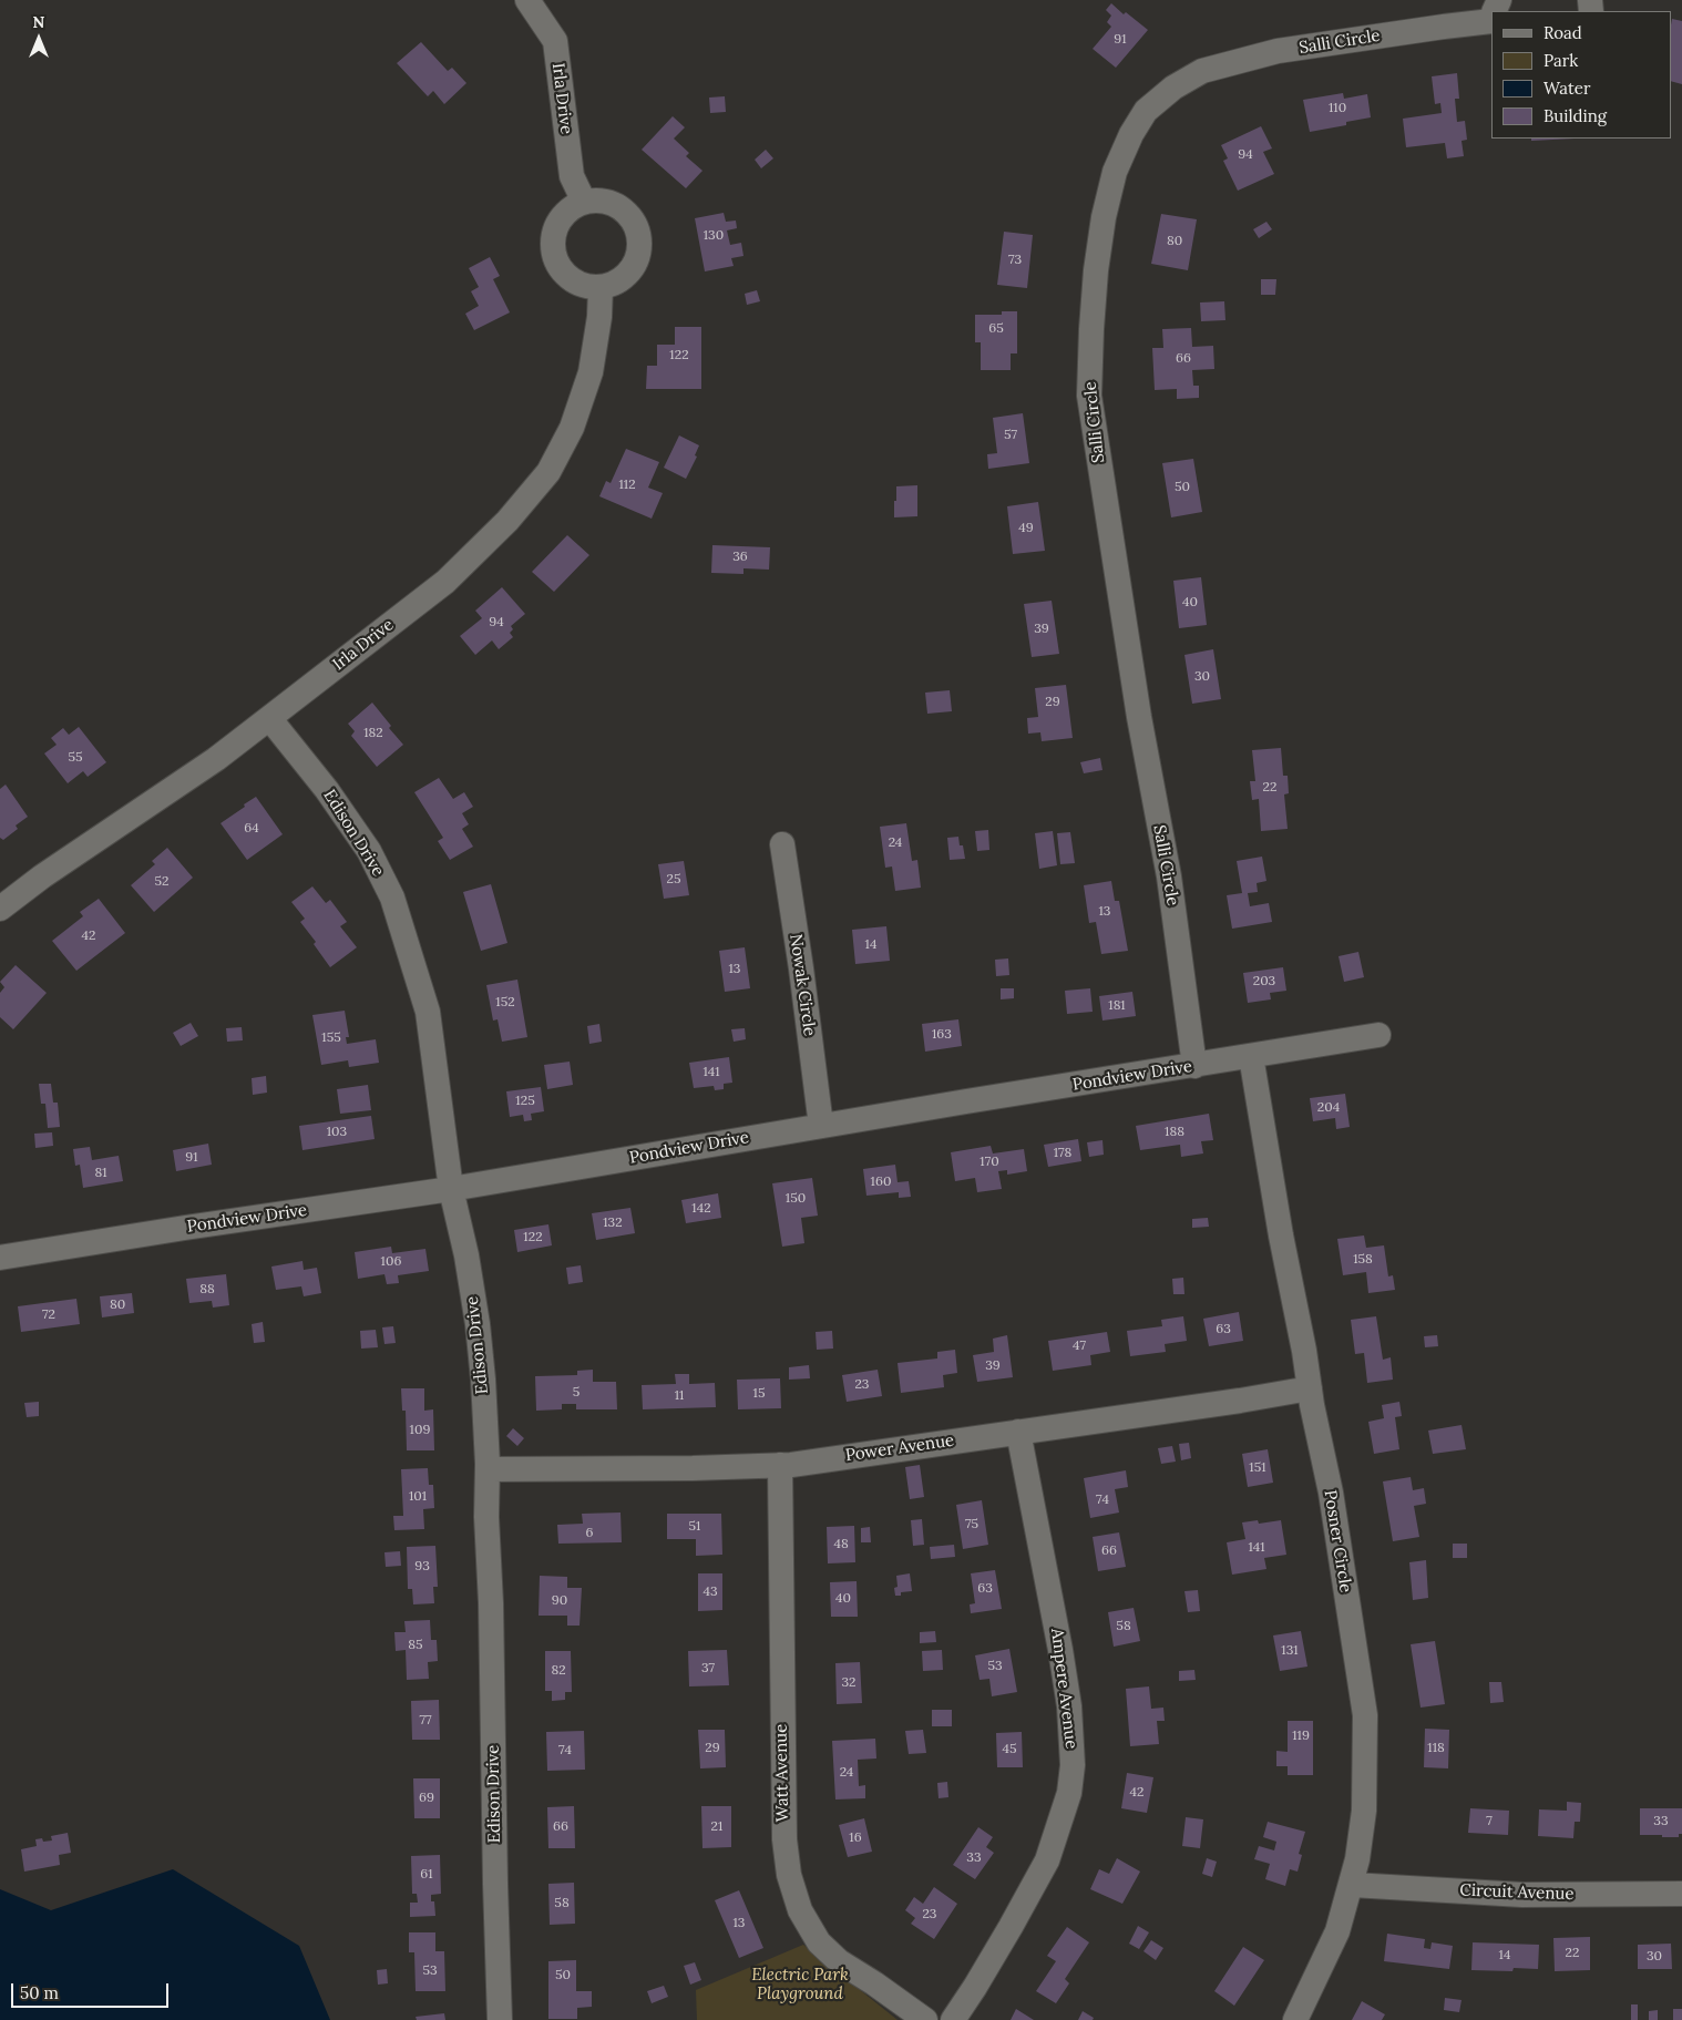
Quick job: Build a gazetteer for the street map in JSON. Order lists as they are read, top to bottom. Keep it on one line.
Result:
{"streets":{"street":["Salli Circle","Irla Drive","Edison Drive","Nowak Circle","Pondview Drive","Power Avenue","Posner Circle","Ampere Avenue","Watt Avenue","Circuit Avenue"]},"crossings":[["Salli Circle","Pondview Drive"],["Irla Drive","Edison Drive"],["Edison Drive","Pondview Drive"],["Edison Drive","Power Avenue"],["Nowak Circle","Pondview Drive"],["Pondview Drive","Posner Circle"],["Power Avenue","Posner Circle"],["Power Avenue","Ampere Avenue"],["Power Avenue","Watt Avenue"],["Posner Circle","Circuit Avenue"]],"parks":["Electric Park Playground"],"house_numbers":["91","110","94","130","80","73","65","122","66","57","112","50","49","36","40","94","39","30","29","182","55","22","64","24","25","52","13","42","14","13","203","152","181","163","155","141","125","204","103","188","178","91","170","81","160","150","142","132","122","158","106","88","80","72","63","47","39","23","5","15","11","109","151","101","74","75","51","6","48","141","66","93","63","43","40","90","58","85","131","53","37","82","32","77","119","29","118","45","74","24","42","69","7","33","66","21","16","33","61","58","23","13","22","14","30","53","50"],"legend":["Road","Park","Water","Building"],"scale_bar":"50 m","north":"top"}
